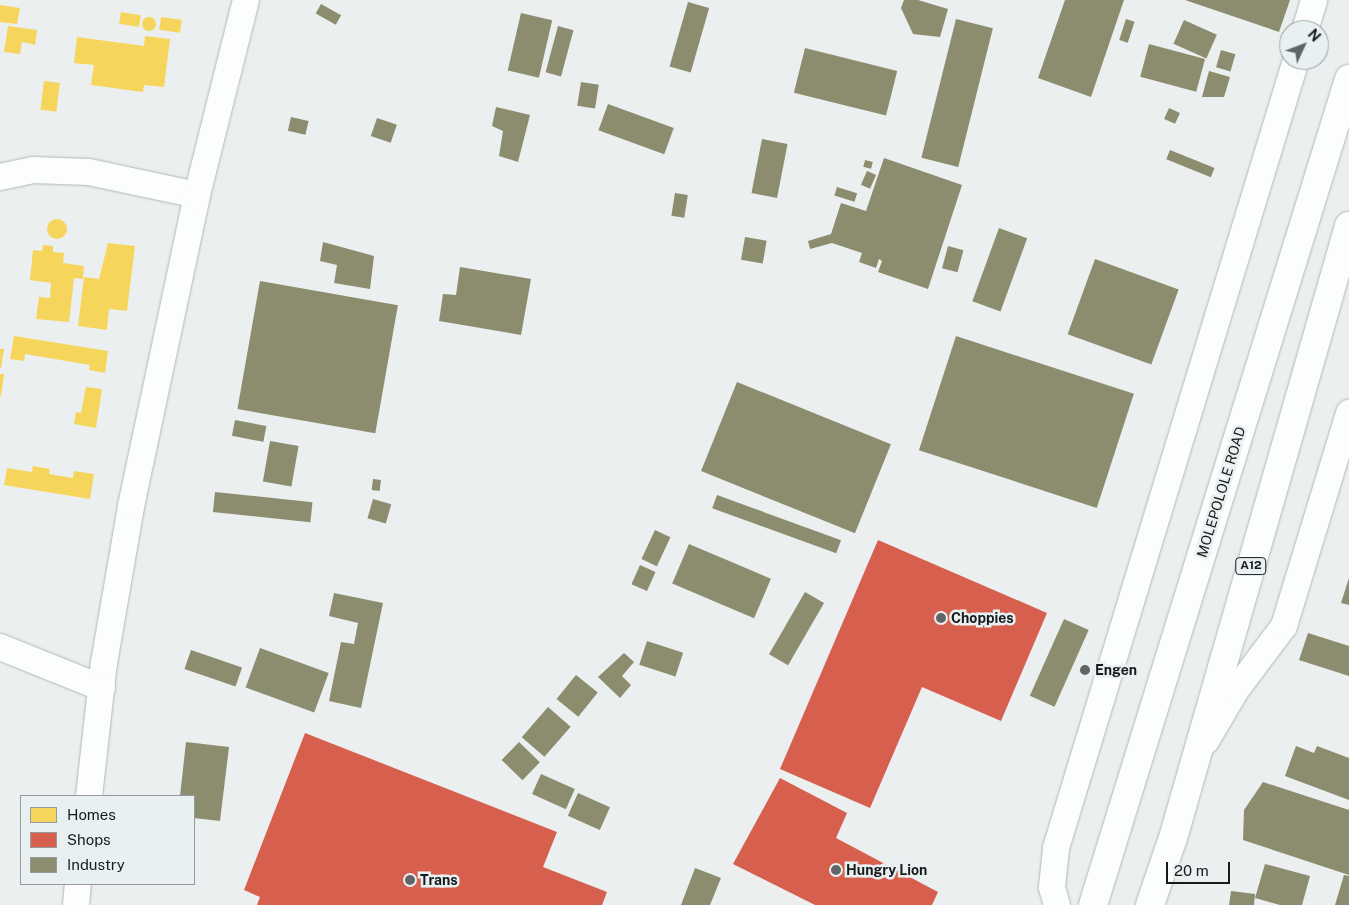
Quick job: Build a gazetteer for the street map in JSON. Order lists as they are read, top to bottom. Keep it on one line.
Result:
{"streets":{"main road":["MOLEPOLOLE ROAD","A12"]},"places":["Choppies","Engen","Hungry Lion","Trans"],"legend":["Homes","Shops","Industry"],"scale_bar":"20 m","north":"top right"}
